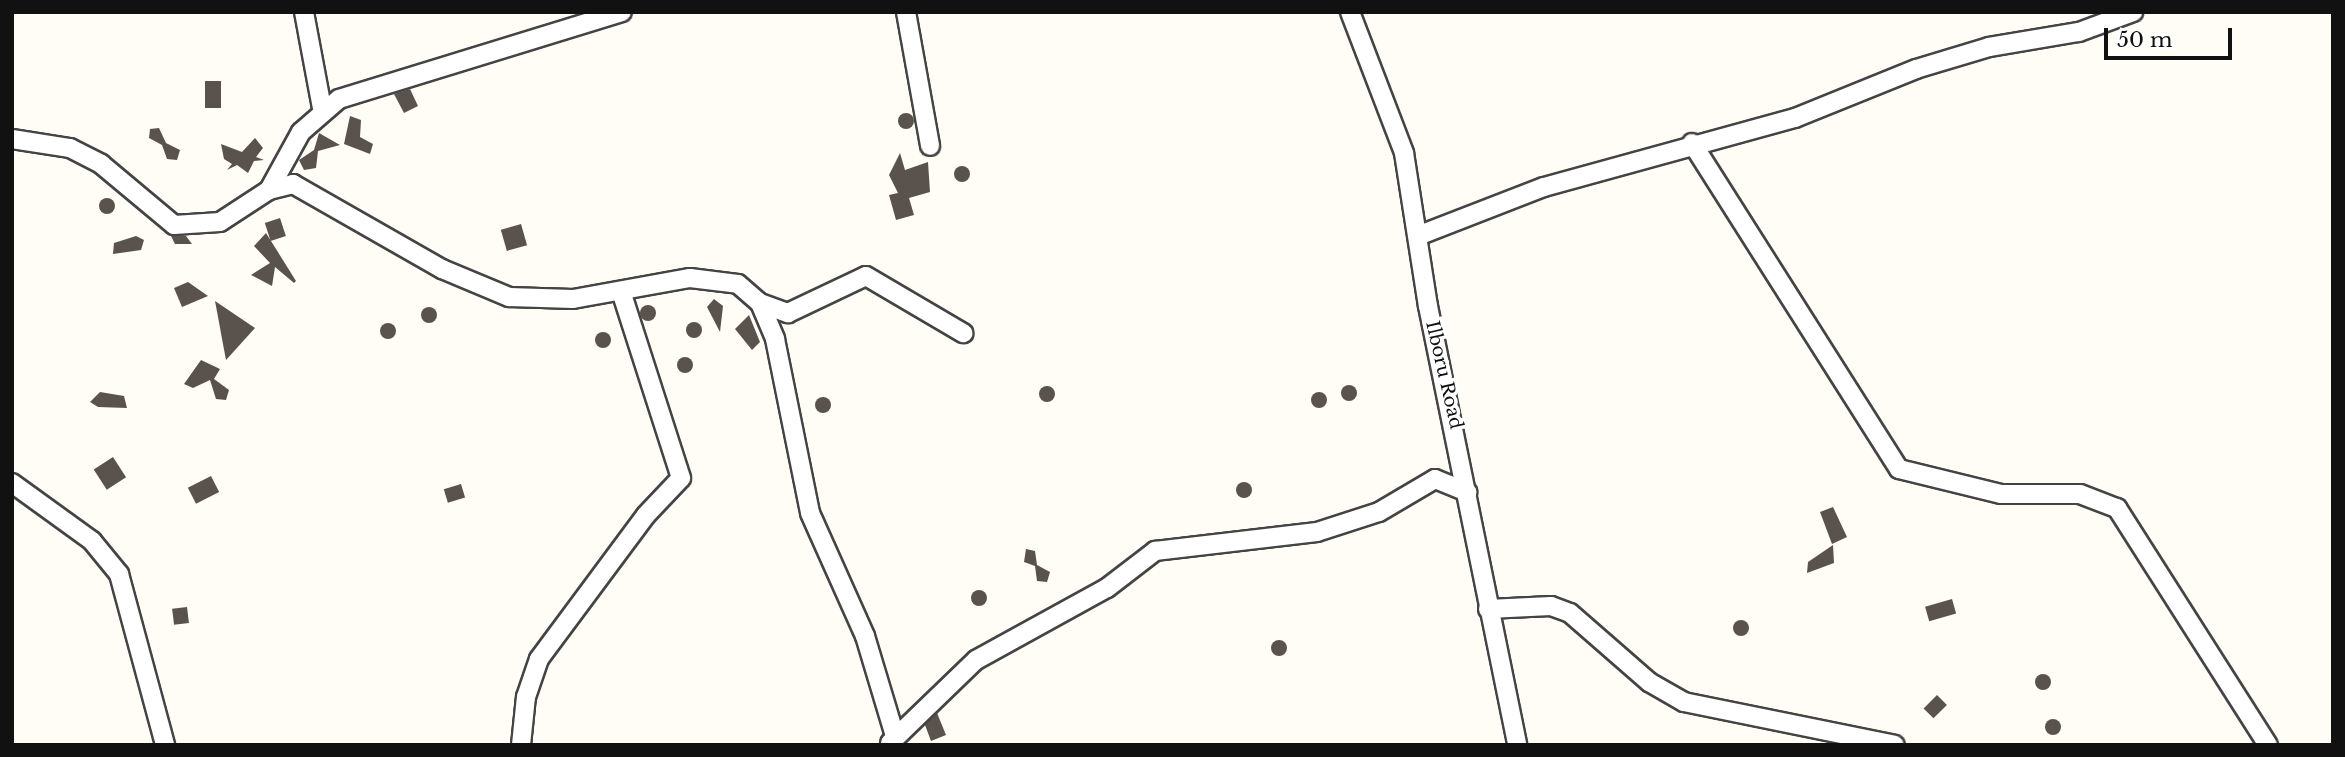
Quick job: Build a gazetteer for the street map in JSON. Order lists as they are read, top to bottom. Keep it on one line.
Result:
{"streets":{"street":["Ilboru Road"]},"scale_bar":"50 m"}
